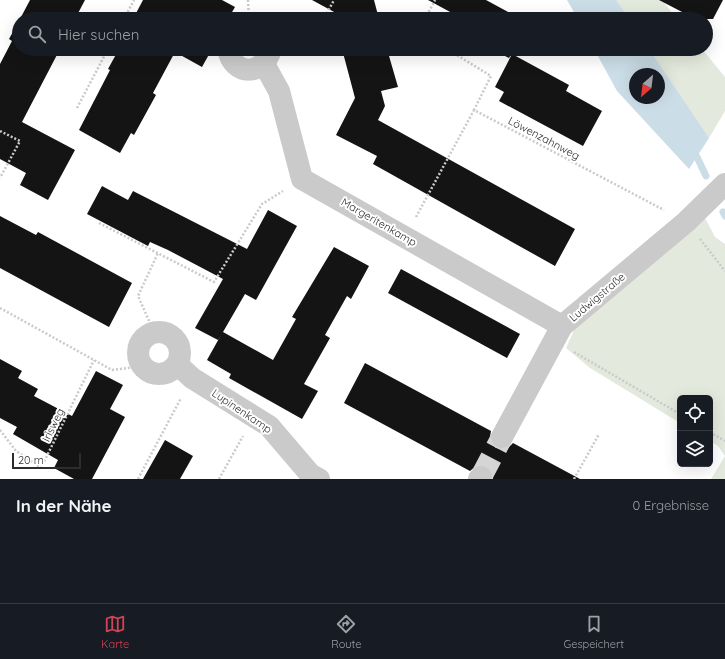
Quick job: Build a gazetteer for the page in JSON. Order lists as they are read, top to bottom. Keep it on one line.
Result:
{"streets":{"street":["Margeritenkamp","Ludwigstraße","Lupinenkamp"],"path":["Löwenzahnweg","Irisweg"]},"crossings":[["Löwenzahnweg","Ludwigstraße"],["Margeritenkamp","Ludwigstraße"]],"scale_bar":"20 m","north":"bottom left","page":{"search":"Hier suchen","scale":"20 m","heading":["In der Nähe","0 Ergebnisse"],"nav":["Karte","Route","Gespeichert"]}}
